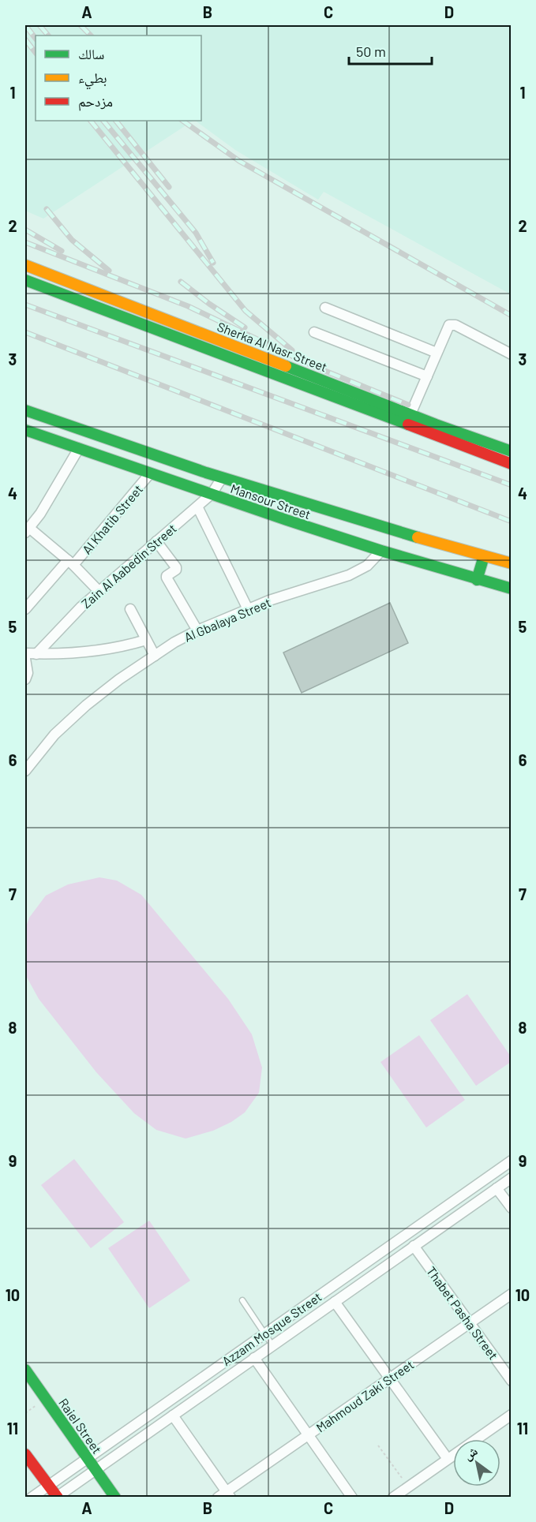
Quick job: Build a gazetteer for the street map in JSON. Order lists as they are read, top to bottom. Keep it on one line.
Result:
{"streets":{"street":["Sherka Al Nasr Street","Mansour Street","Al Khatib Street","Zain Al Aabedin Street","Al Gbalaya Street","Thabet Pasha Street","Azzam Mosque Street","Mahmoud Zaki Street","Raiel Street"]},"crossings":[["Mansour Street","Al Khatib Street"],["Mansour Street","Zain Al Aabedin Street"],["Mansour Street","Al Gbalaya Street"],["Thabet Pasha Street","Azzam Mosque Street"],["Thabet Pasha Street","Mahmoud Zaki Street"],["Azzam Mosque Street","Raiel Street"]],"legend":["سالك","بطيء","مزدحم"],"scale_bar":"50 m","north":"top left","grid":{"columns":["A","B","C","D"],"rows":["1","2","3","4","5","6","7","8","9","10","11"]}}
